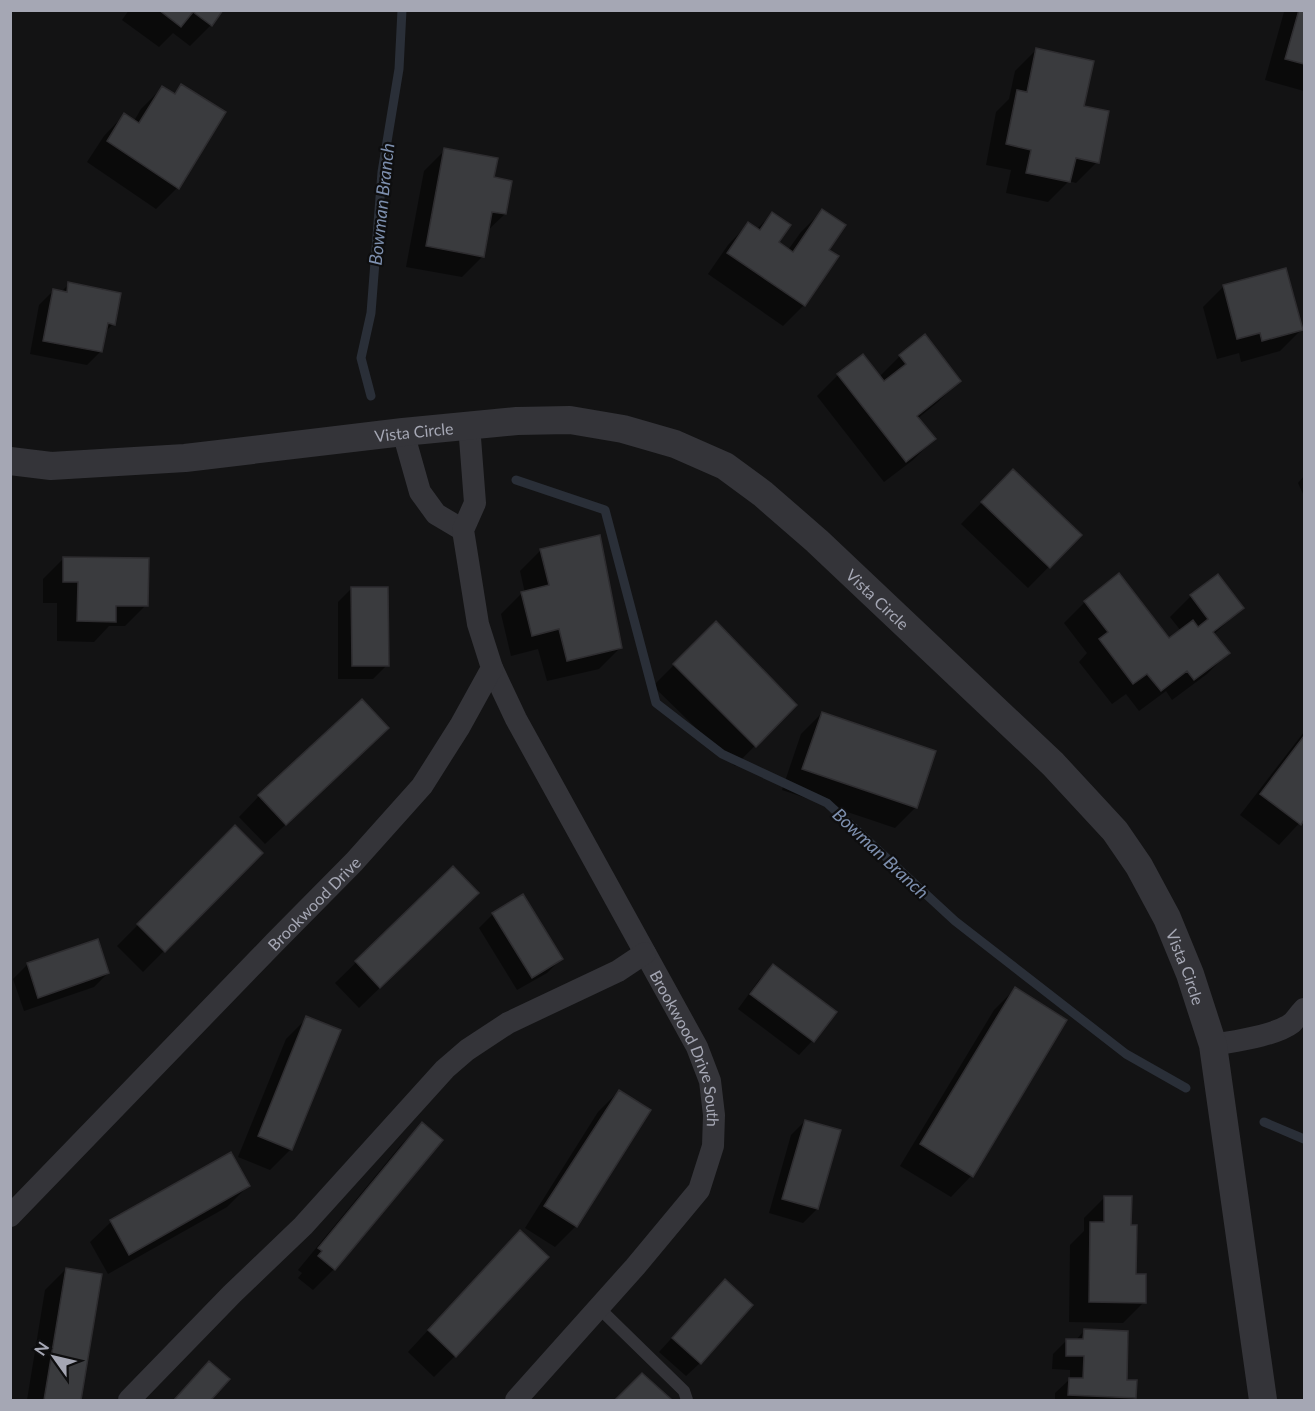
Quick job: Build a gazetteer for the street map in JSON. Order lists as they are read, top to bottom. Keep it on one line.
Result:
{"streets":{"street":["Vista Circle","Brookwood Drive","Brookwood Drive South"]},"crossings":[["Brookwood Drive","Brookwood Drive South"]],"water":["Bowman Branch"],"north":"top left"}
